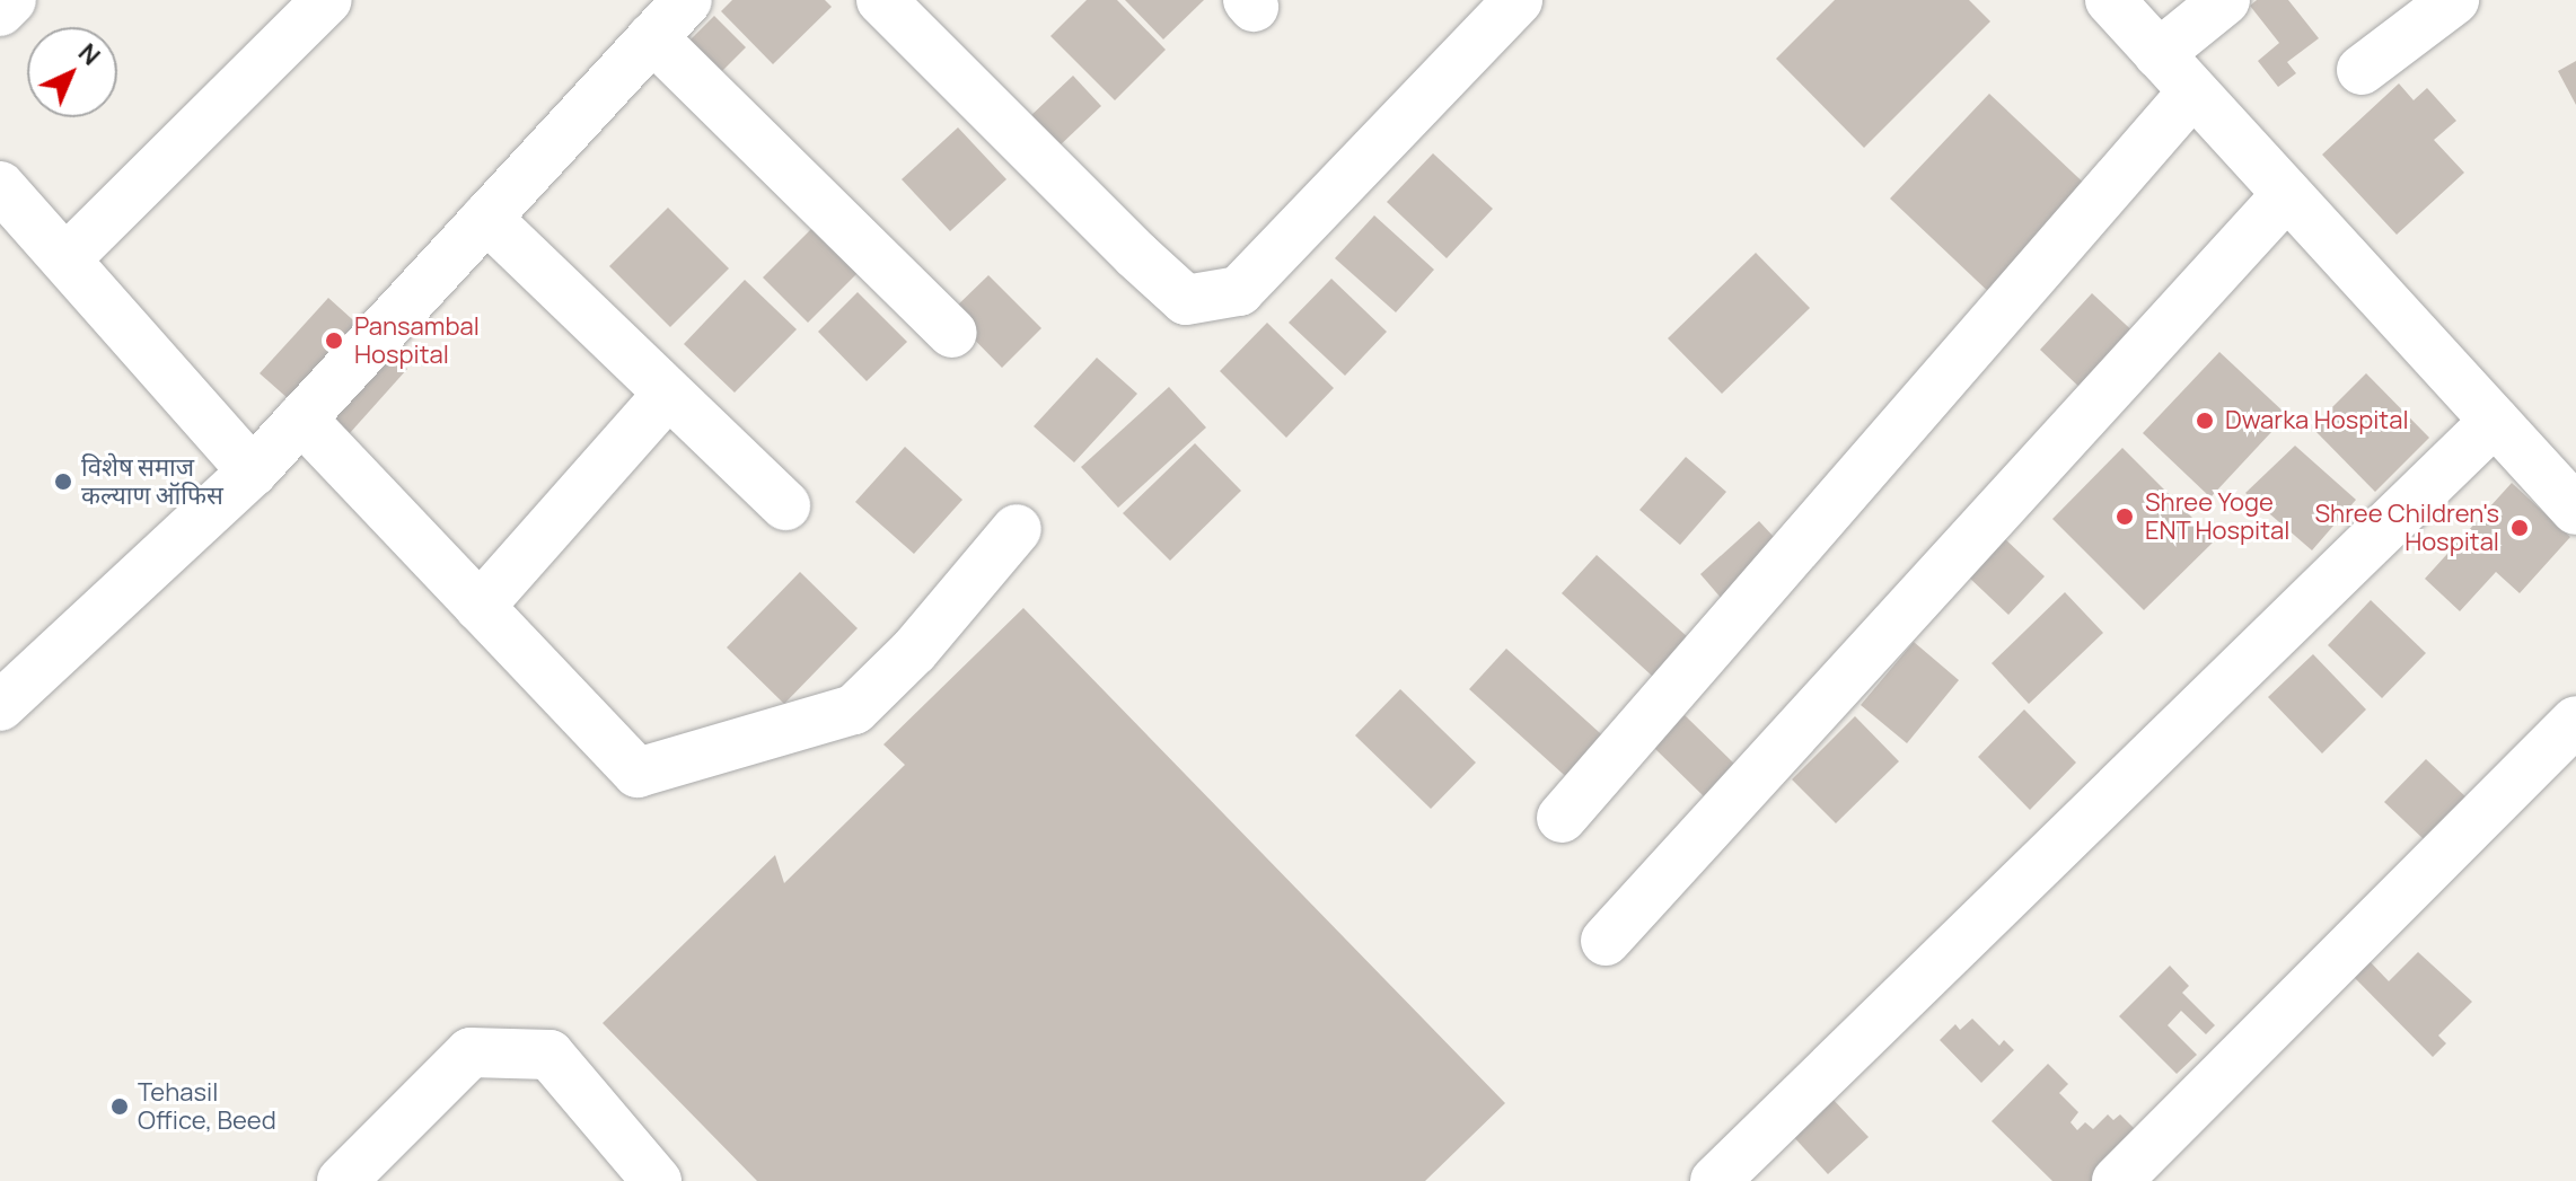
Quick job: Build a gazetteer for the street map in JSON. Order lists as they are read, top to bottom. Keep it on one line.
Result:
{"places":["Pansambal Hospital","Dwarka Hospital","विशेष समाज कल्याण ऑफिस","Shree Yoge ENT Hospital","Shree Children's Hospital","Tehasil Office, Beed"],"north":"top right"}
